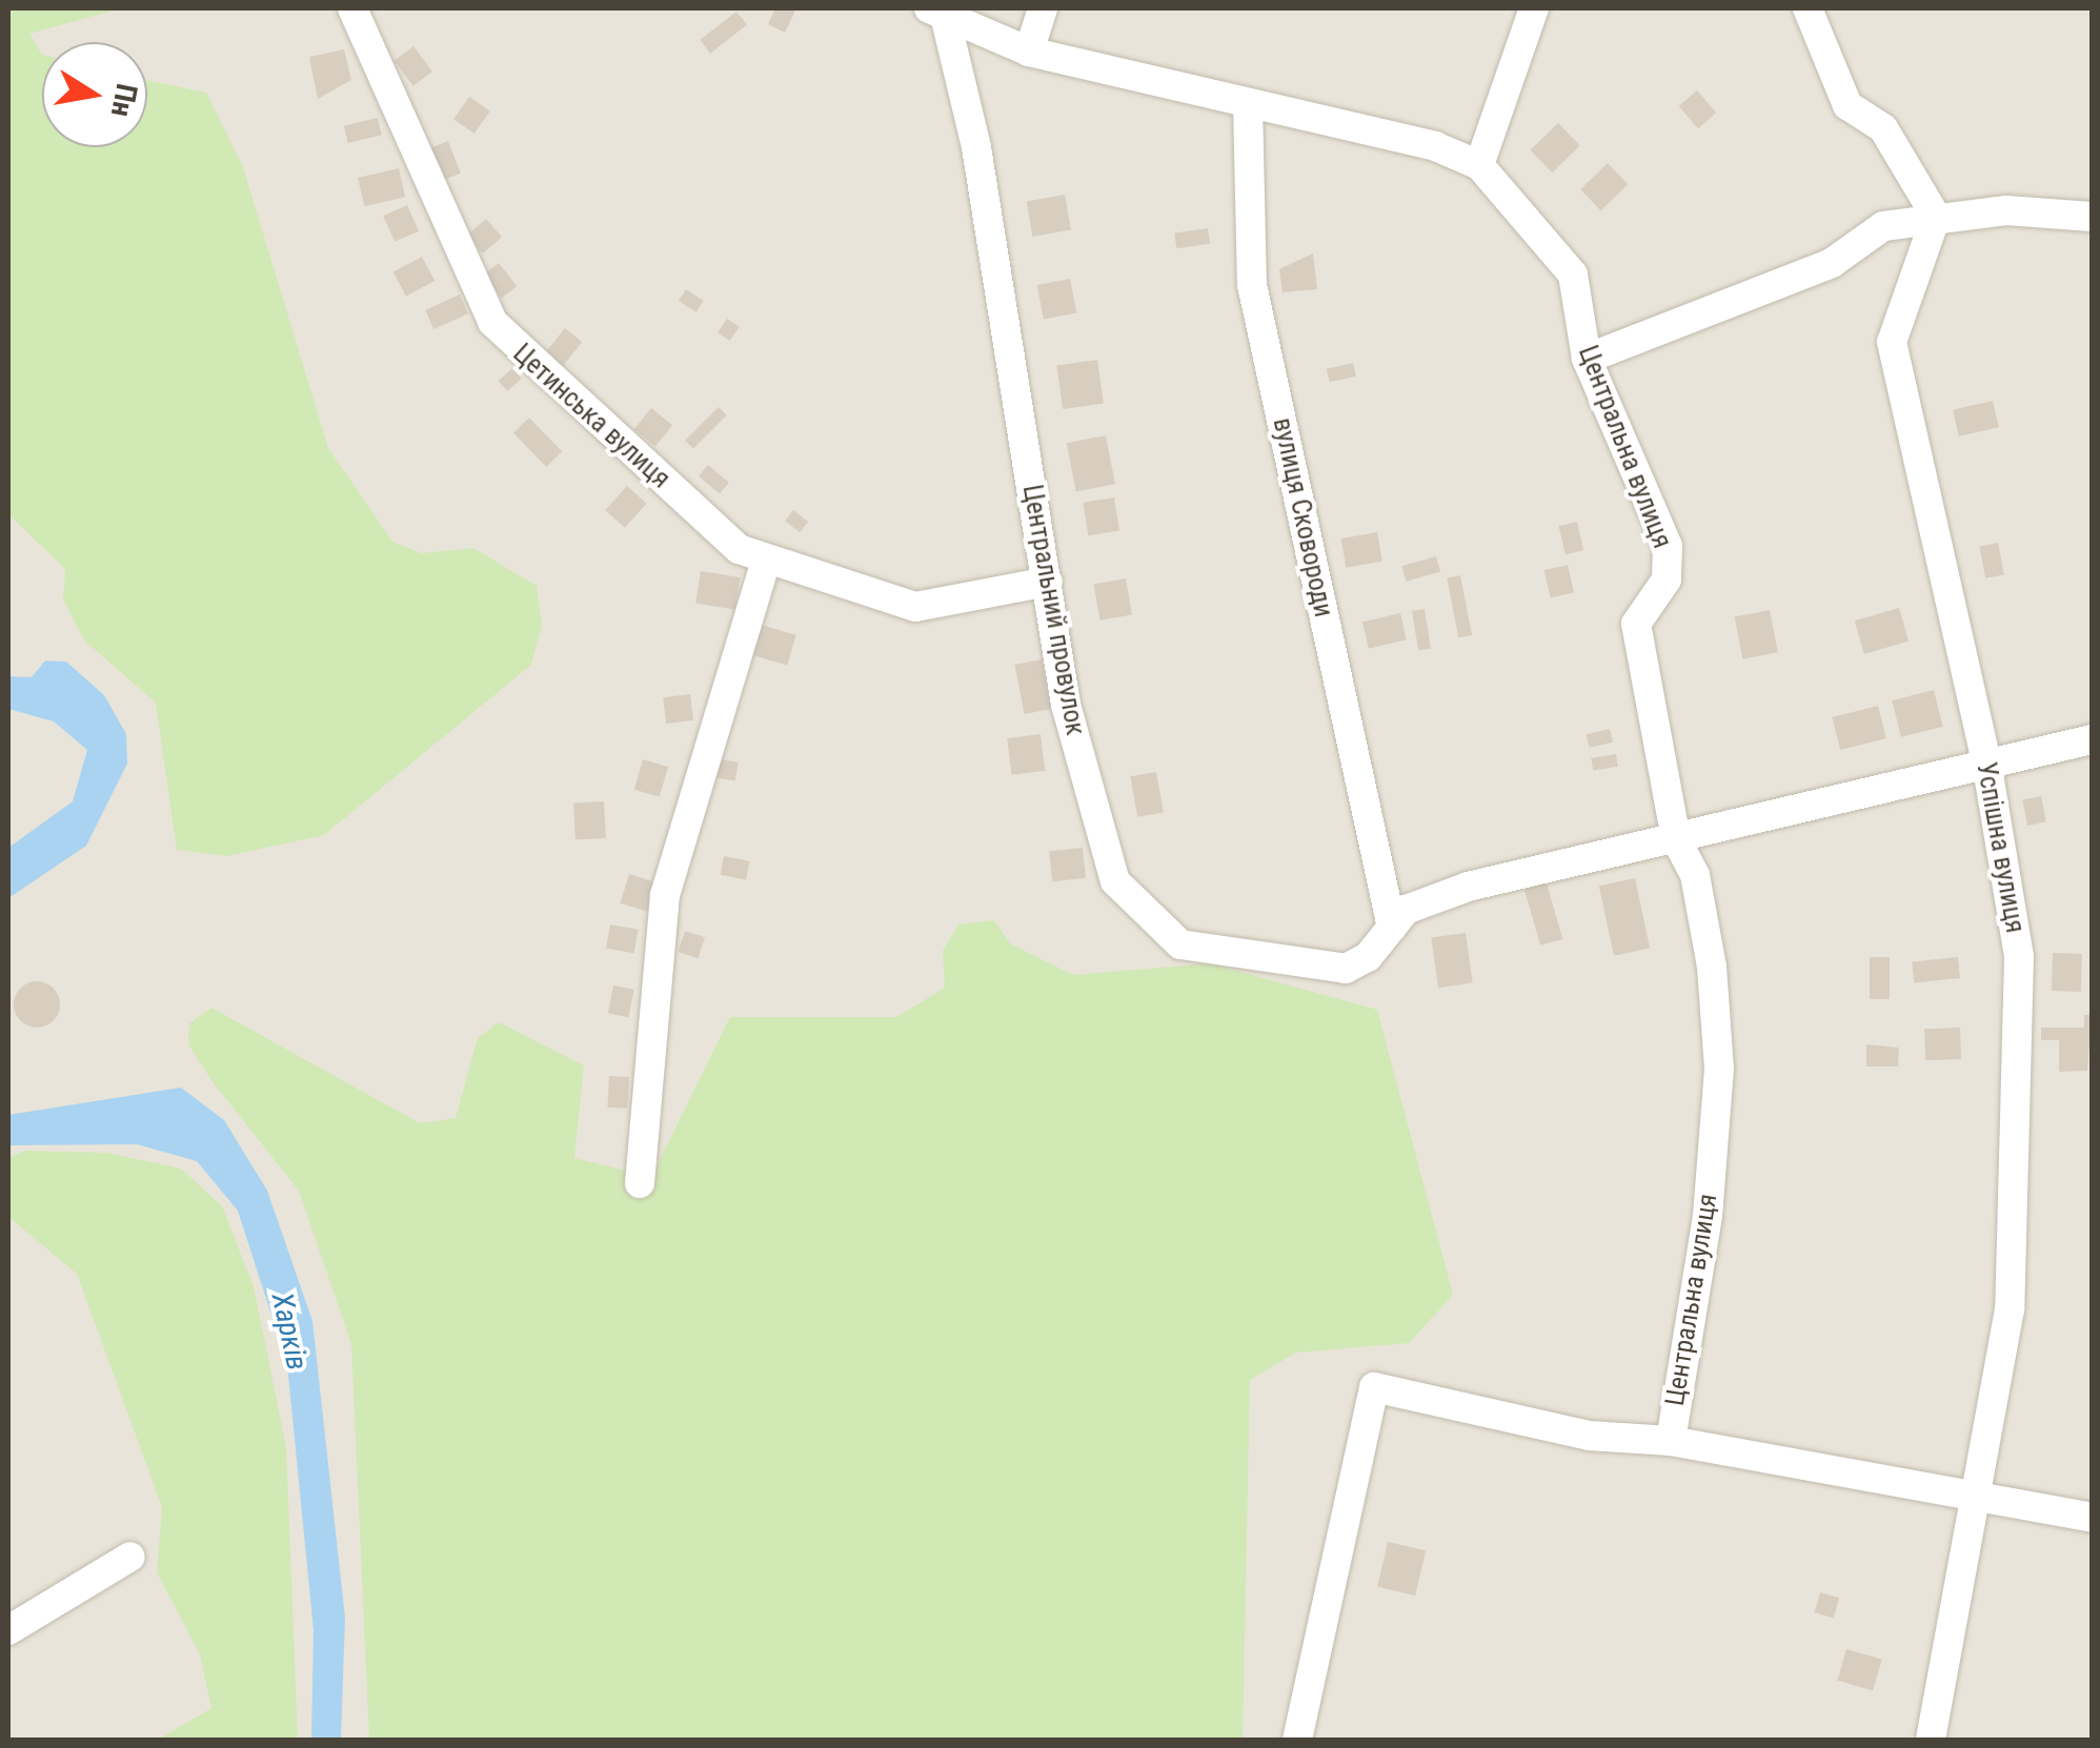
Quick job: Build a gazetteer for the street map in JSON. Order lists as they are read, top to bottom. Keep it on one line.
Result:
{"streets":{"street":["Цетинська вулиця","Центральна вулиця","вулиця Сковороди","Центральний провулок","Успішна вулиця"]},"crossings":[["Цетинська вулиця","Центральний провулок"],["Центральна вулиця","Центральний провулок"],["вулиця Сковороди","Центральний провулок"],["Центральний провулок","Успішна вулиця"]],"water":["Харків"],"north":"right"}
